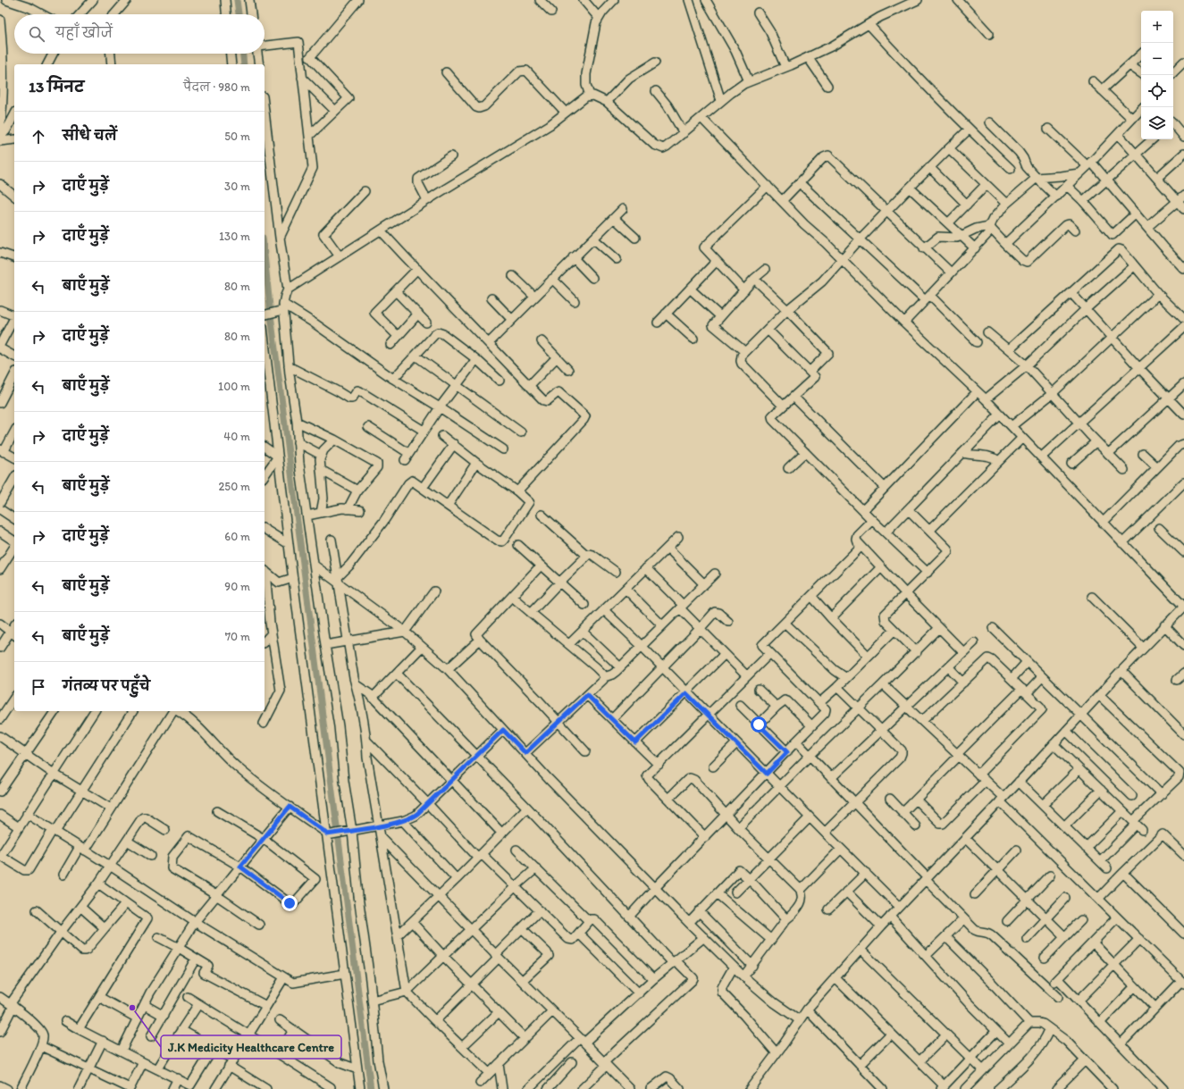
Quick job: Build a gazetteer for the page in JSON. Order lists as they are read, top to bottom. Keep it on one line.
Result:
{"places":["J.K Medicity Healthcare Centre"],"page":{"map_buttons":["+","−"],"search":"यहाँ खोजें","heading":["13 मिनट","पैदल · 980 m"],"list":[["सीधे चलें","50 m"],["दाएँ मुड़ें","30 m"],["दाएँ मुड़ें","130 m"],["बाएँ मुड़ें","80 m"],["दाएँ मुड़ें","80 m"],["बाएँ मुड़ें","100 m"],["दाएँ मुड़ें","40 m"],["बाएँ मुड़ें","250 m"],["दाएँ मुड़ें","60 m"],["बाएँ मुड़ें","90 m"],["बाएँ मुड़ें","70 m"],"गंतव्य पर पहुँचे"]}}
